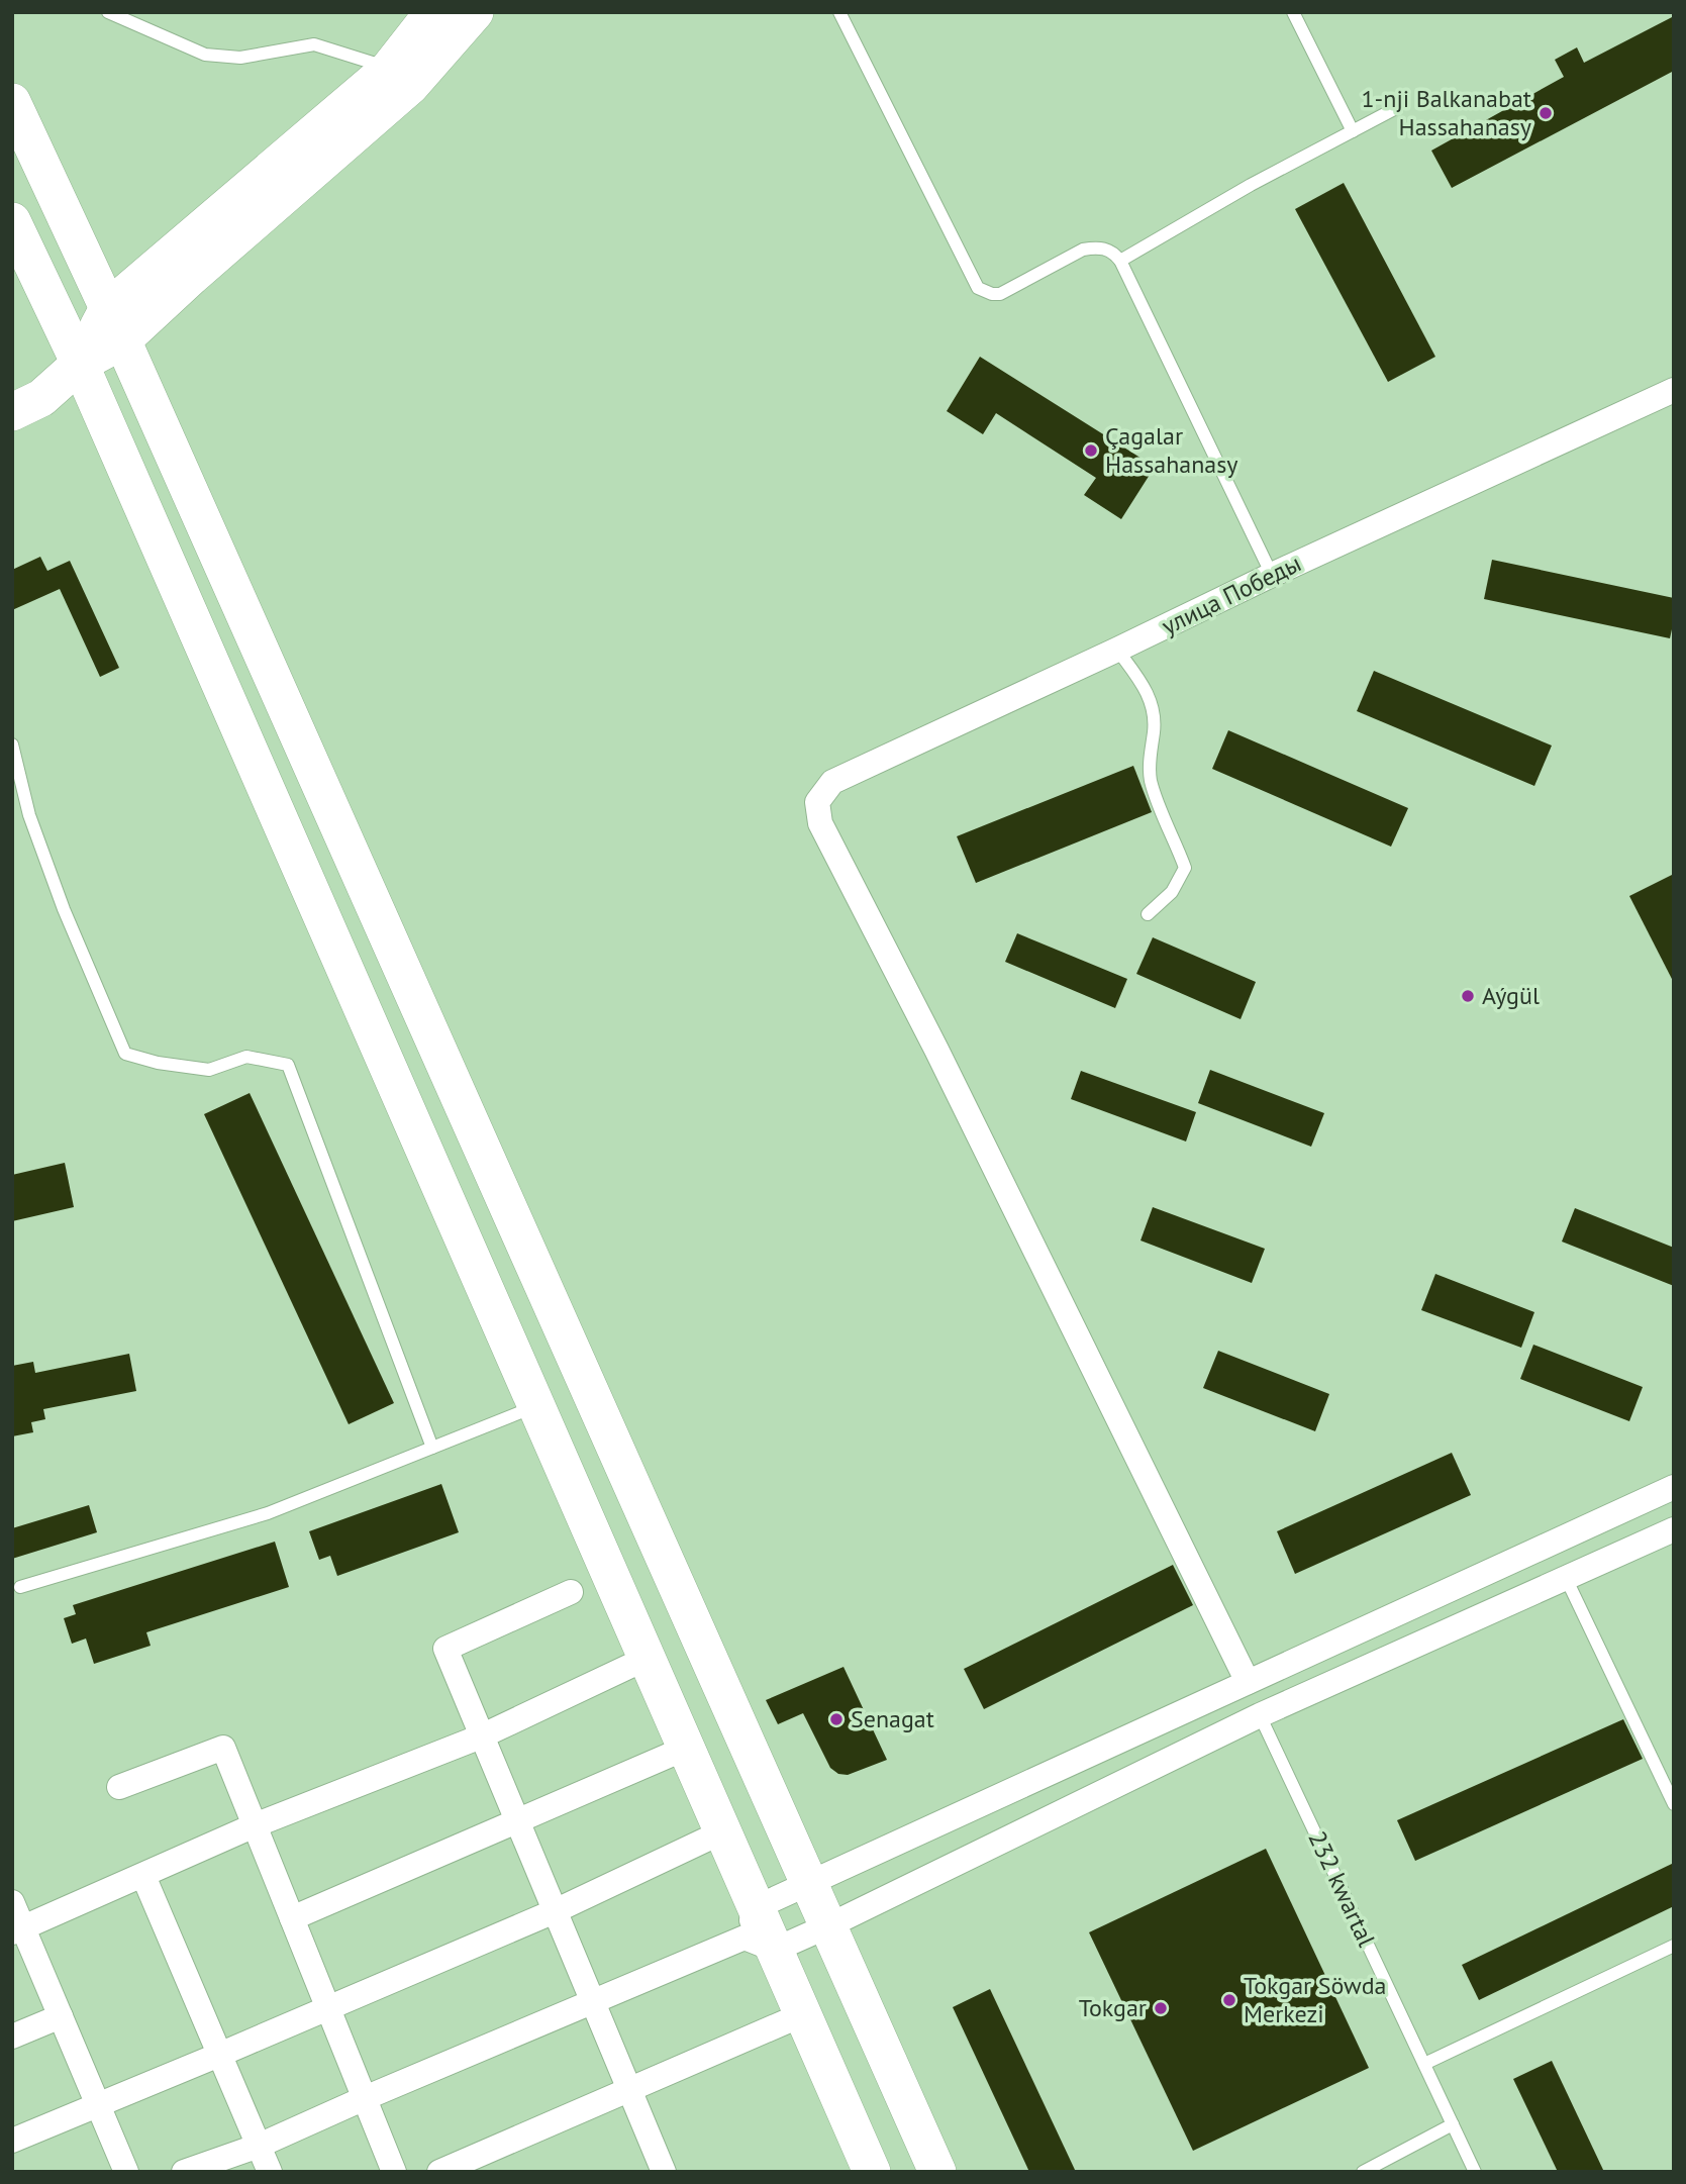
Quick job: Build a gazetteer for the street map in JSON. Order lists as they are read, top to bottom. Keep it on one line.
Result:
{"streets":{"street":["улица Победы"],"lane":["232 kwartal"]},"places":["1-nji Balkanabat Hassahanasy","Çagalar Hassahanasy","Aýgül","Senagat","Tokgar Söwda Merkezi","Tokgar"]}
